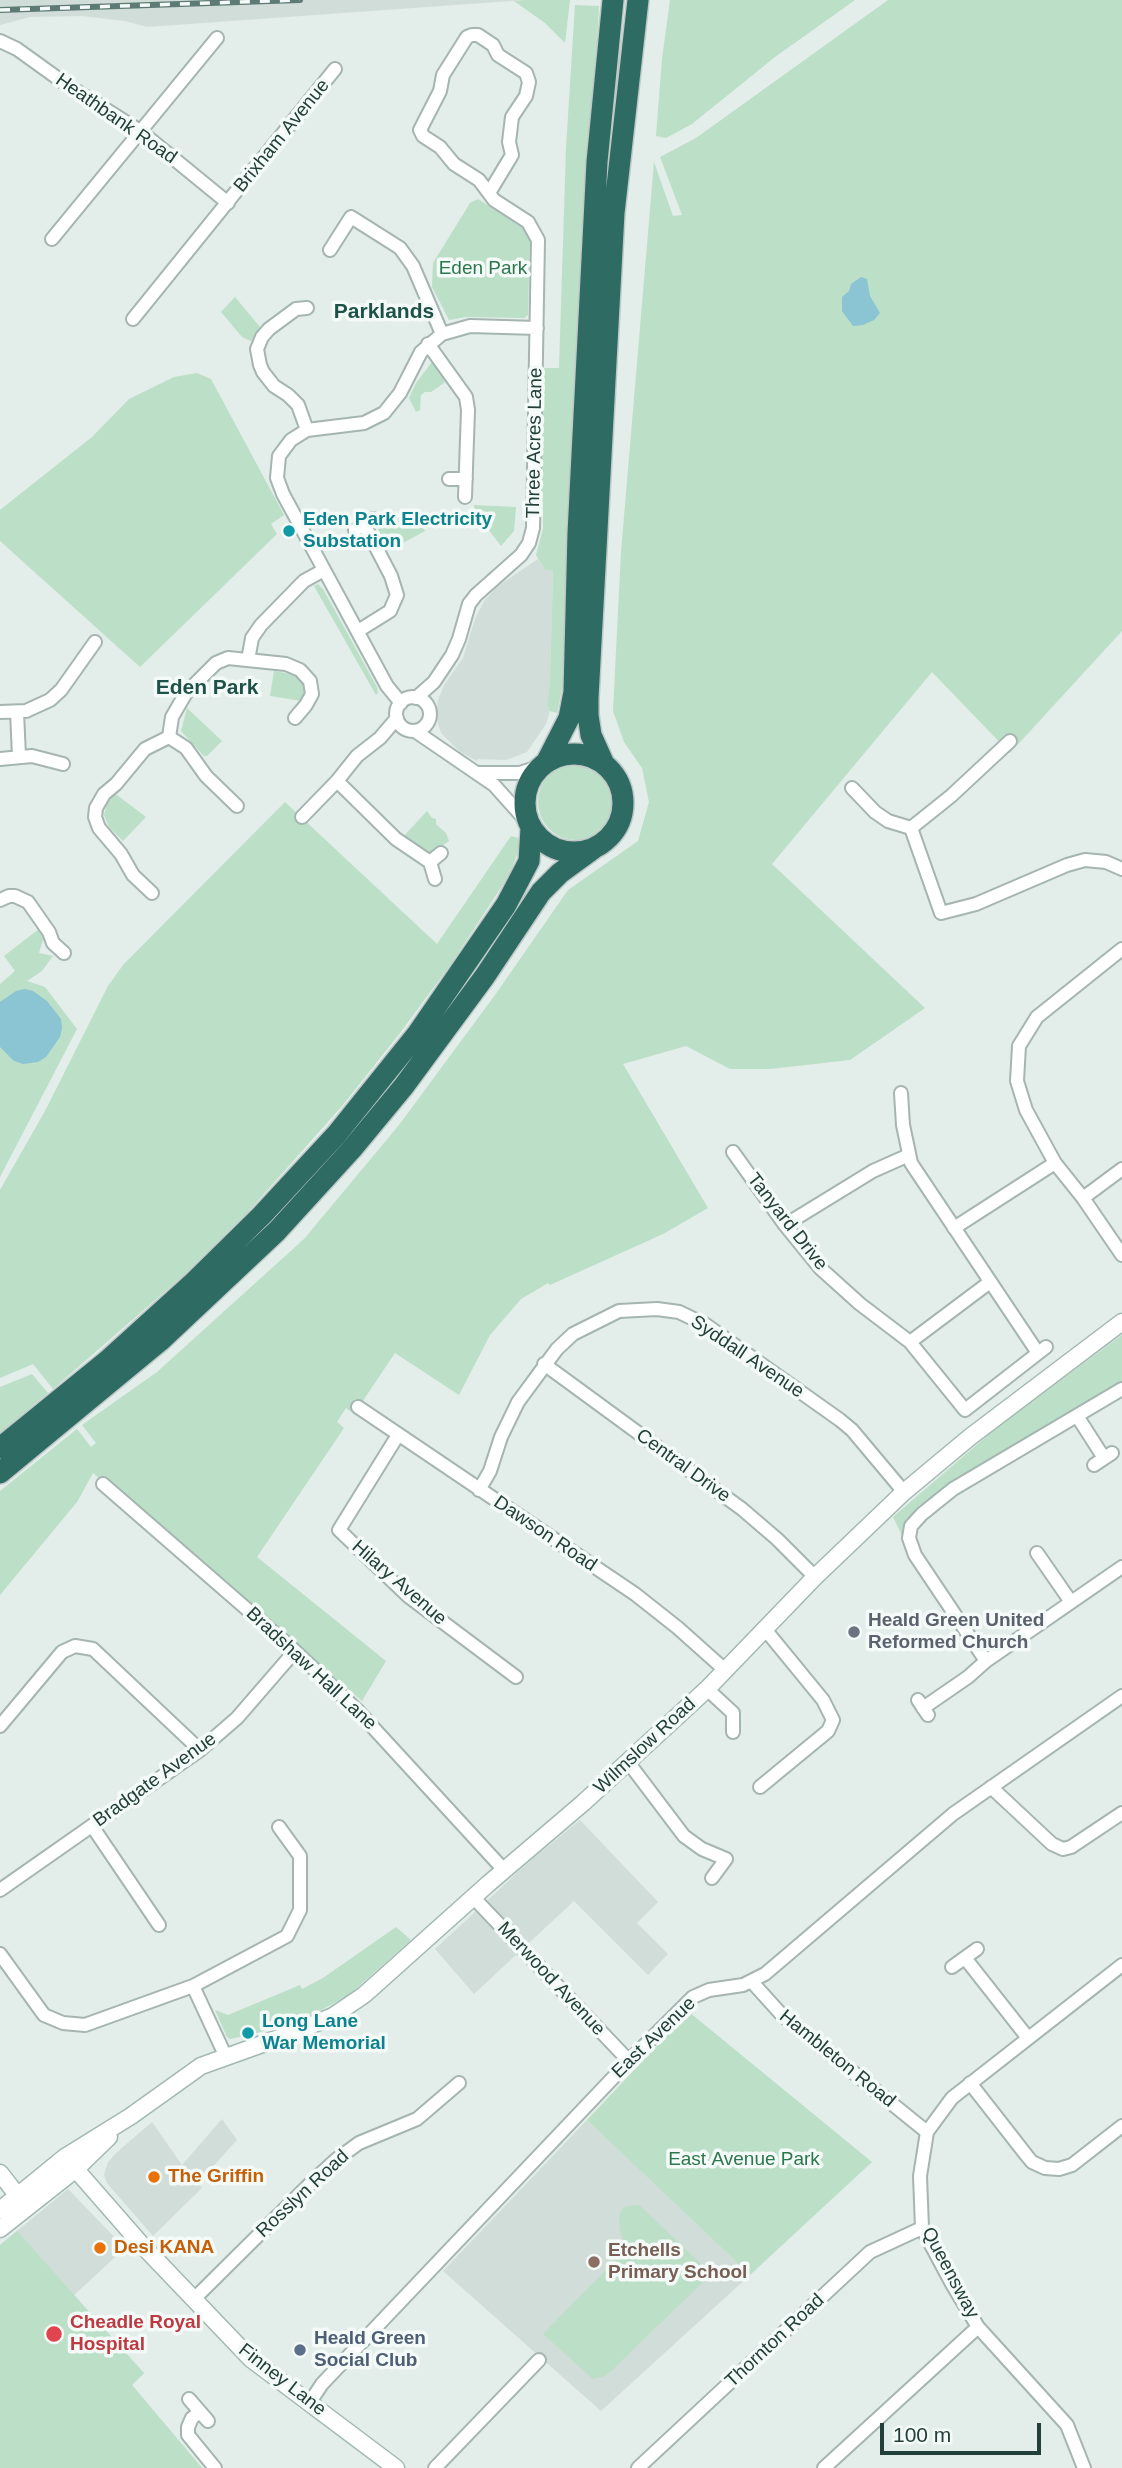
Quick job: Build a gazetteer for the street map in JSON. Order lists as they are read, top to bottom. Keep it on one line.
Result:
{"streets":{"main road":["Wilmslow Road","Finney Lane"],"street":["Heathbank Road","Brixham Avenue","Three Acres Lane","Tanyard Drive","Syddall Avenue","Central Drive","Dawson Road","Hilary Avenue","Bradshaw Hall Lane","Bradgate Avenue","Merwood Avenue","East Avenue","Hambleton Road","Rosslyn Road","Queensway","Thornton Road"]},"crossings":[["Heathbank Road","Brixham Avenue"],["Syddall Avenue","Central Drive"],["Syddall Avenue","Dawson Road"],["Syddall Avenue","Wilmslow Road"],["Central Drive","Wilmslow Road"],["Dawson Road","Hilary Avenue"],["Dawson Road","Wilmslow Road"],["Bradshaw Hall Lane","Wilmslow Road"],["Bradshaw Hall Lane","Bradgate Avenue"],["Wilmslow Road","Merwood Avenue"],["Wilmslow Road","Finney Lane"],["Merwood Avenue","East Avenue"],["East Avenue","Hambleton Road"],["East Avenue","Finney Lane"],["Hambleton Road","Queensway"],["Rosslyn Road","Finney Lane"],["Queensway","Thornton Road"]],"districts":["Parklands","Eden Park"],"parks":["Eden Park","East Avenue Park"],"places":["Eden Park Electricity Substation","Heald Green United Reformed Church","Long Lane War Memorial","The Griffin","Desi KANA","Etchells Primary School","Cheadle Royal Hospital","Heald Green Social Club"],"scale_bar":"100 m"}
